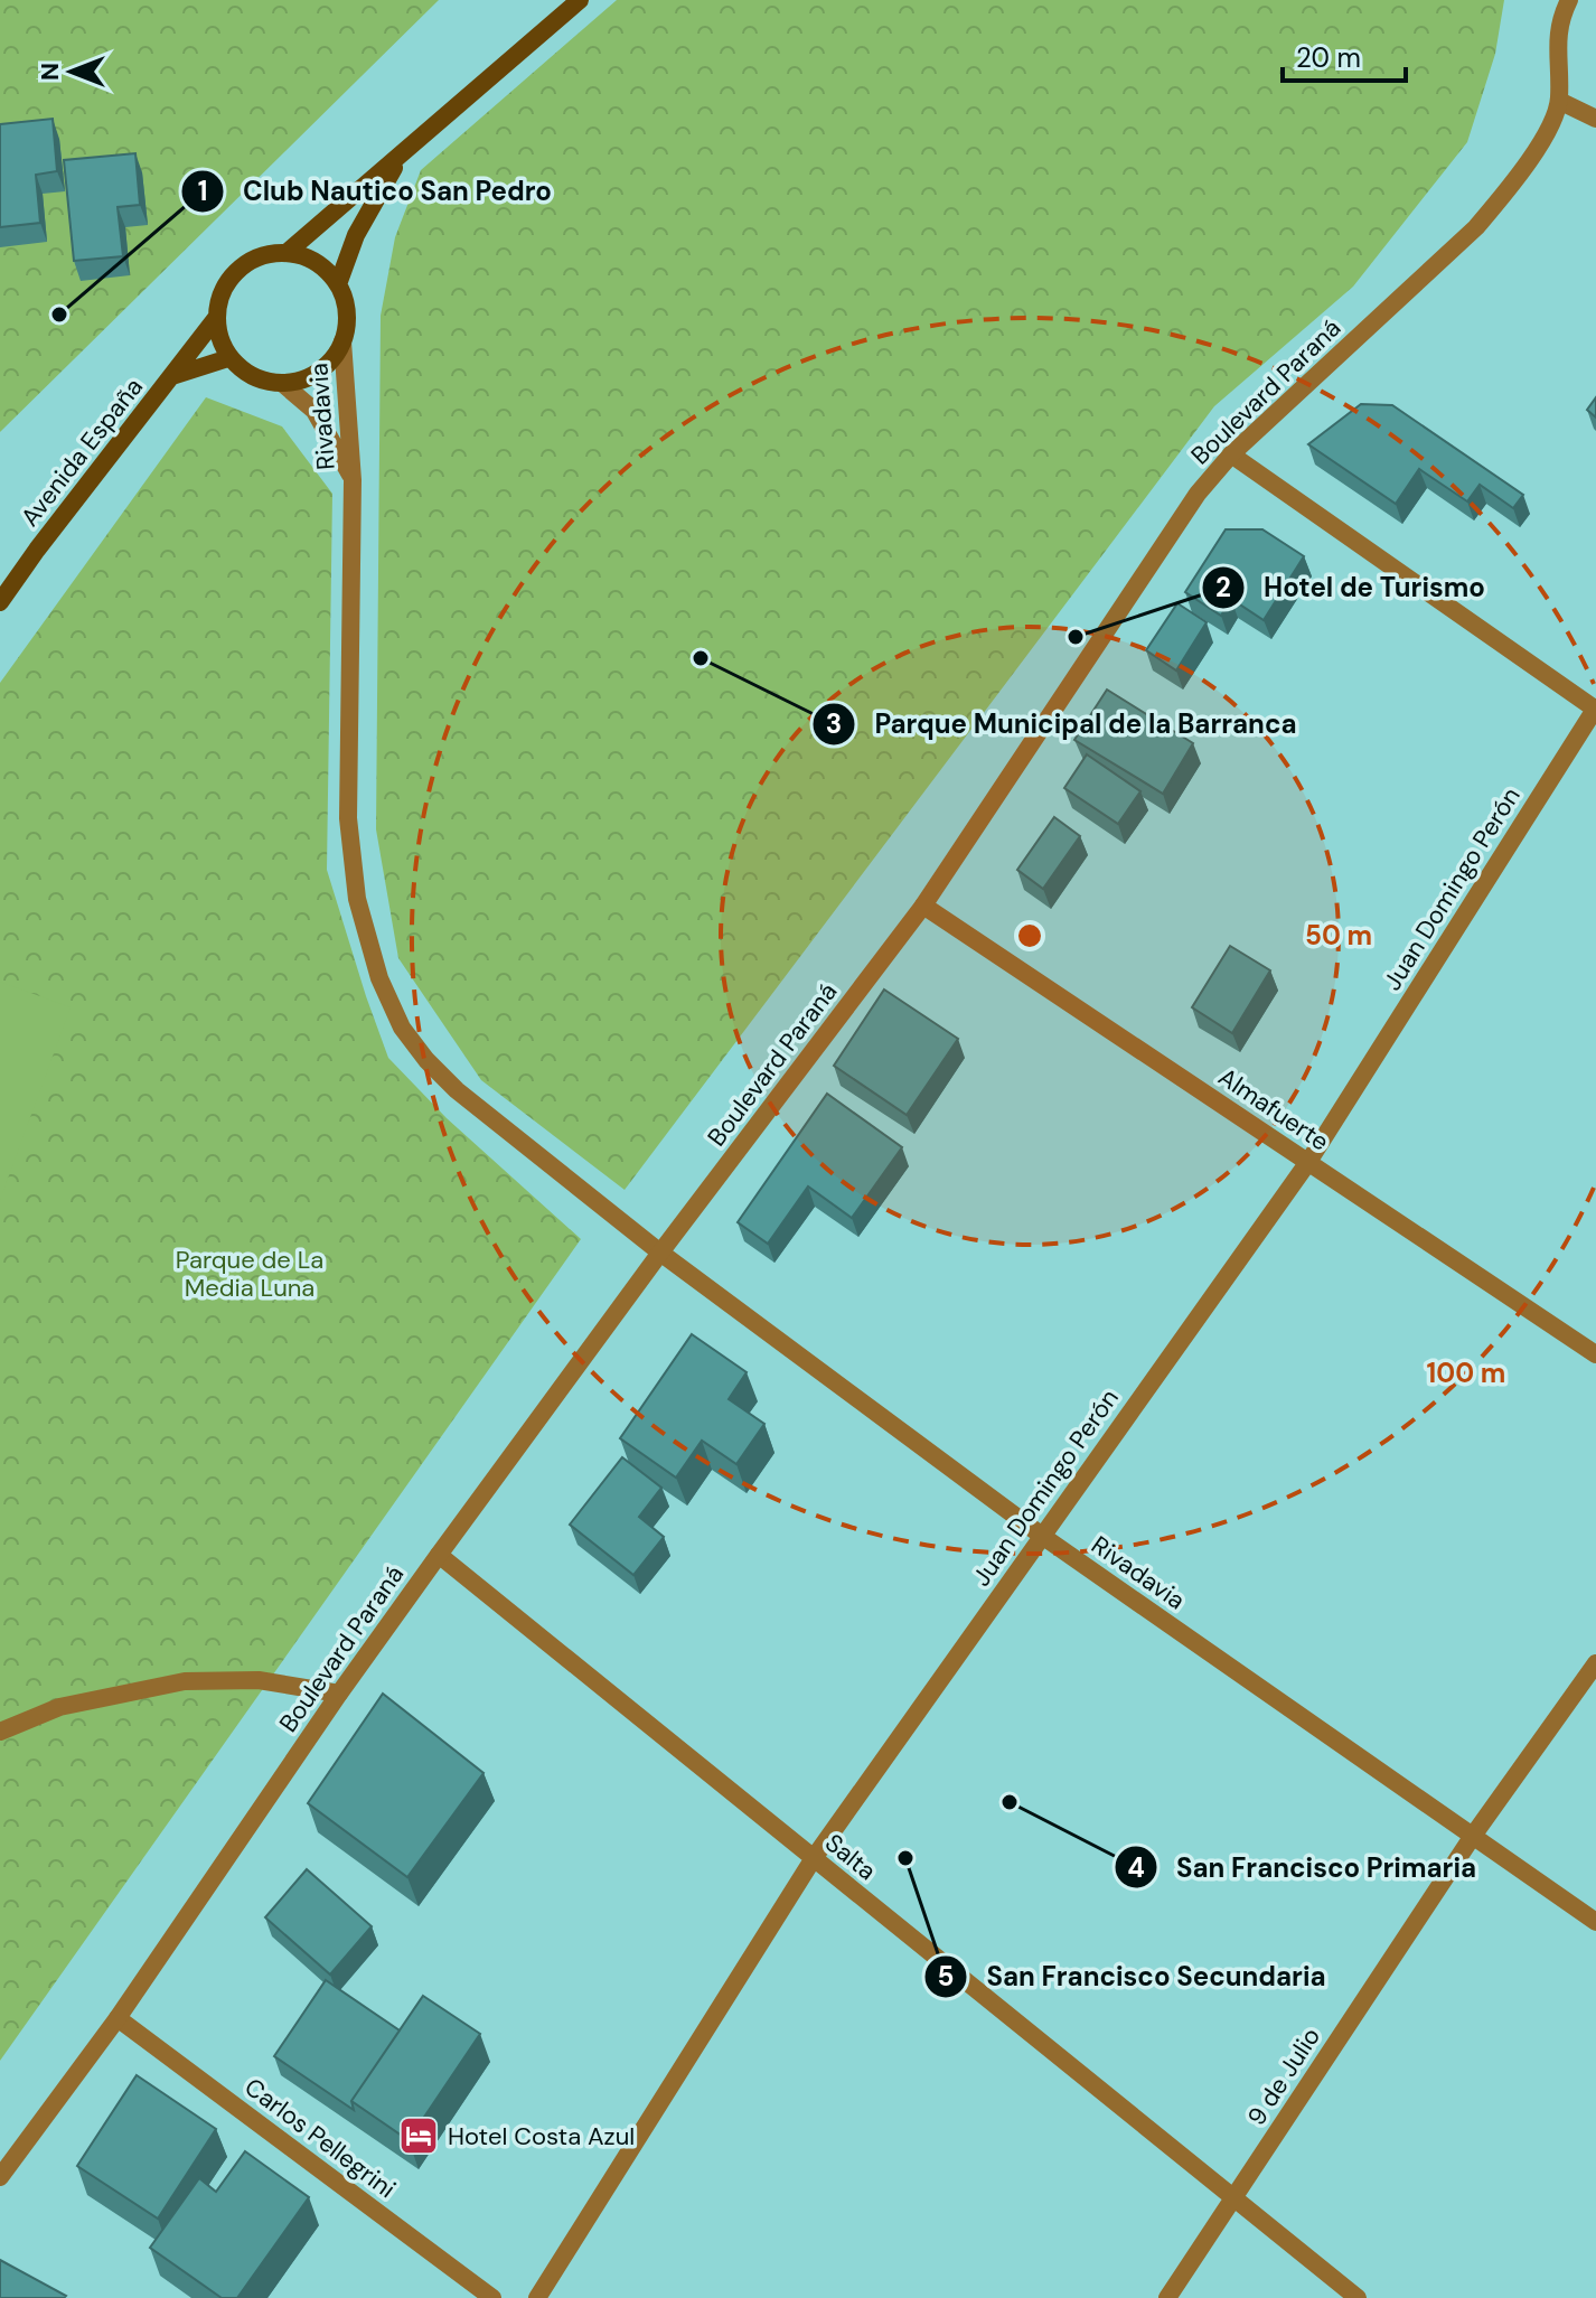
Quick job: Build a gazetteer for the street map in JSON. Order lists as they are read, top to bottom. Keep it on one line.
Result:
{"streets":{"main road":["Avenida España"],"street":["Boulevard Paraná","Rivadavia","Juan Domingo Perón","Almafuerte","Salta","9 de Julio","Carlos Pellegrini"]},"crossings":[["Boulevard Paraná","Rivadavia"],["Boulevard Paraná","Almafuerte"],["Boulevard Paraná","Salta"],["Boulevard Paraná","Carlos Pellegrini"],["Rivadavia","Avenida España"],["Rivadavia","Juan Domingo Perón"],["Rivadavia","9 de Julio"],["Juan Domingo Perón","Almafuerte"],["Juan Domingo Perón","Salta"],["Salta","9 de Julio"]],"parks":["Parque de La Media Luna"],"places":{"other":["Club Nautico San Pedro","Hotel de Turismo","Parque Municipal de la Barranca","San Francisco Primaria","San Francisco Secundaria"],"hotel":["Hotel Costa Azul"]},"scale_bar":"20 m","north":"left","rings":["50 m","100 m"]}
